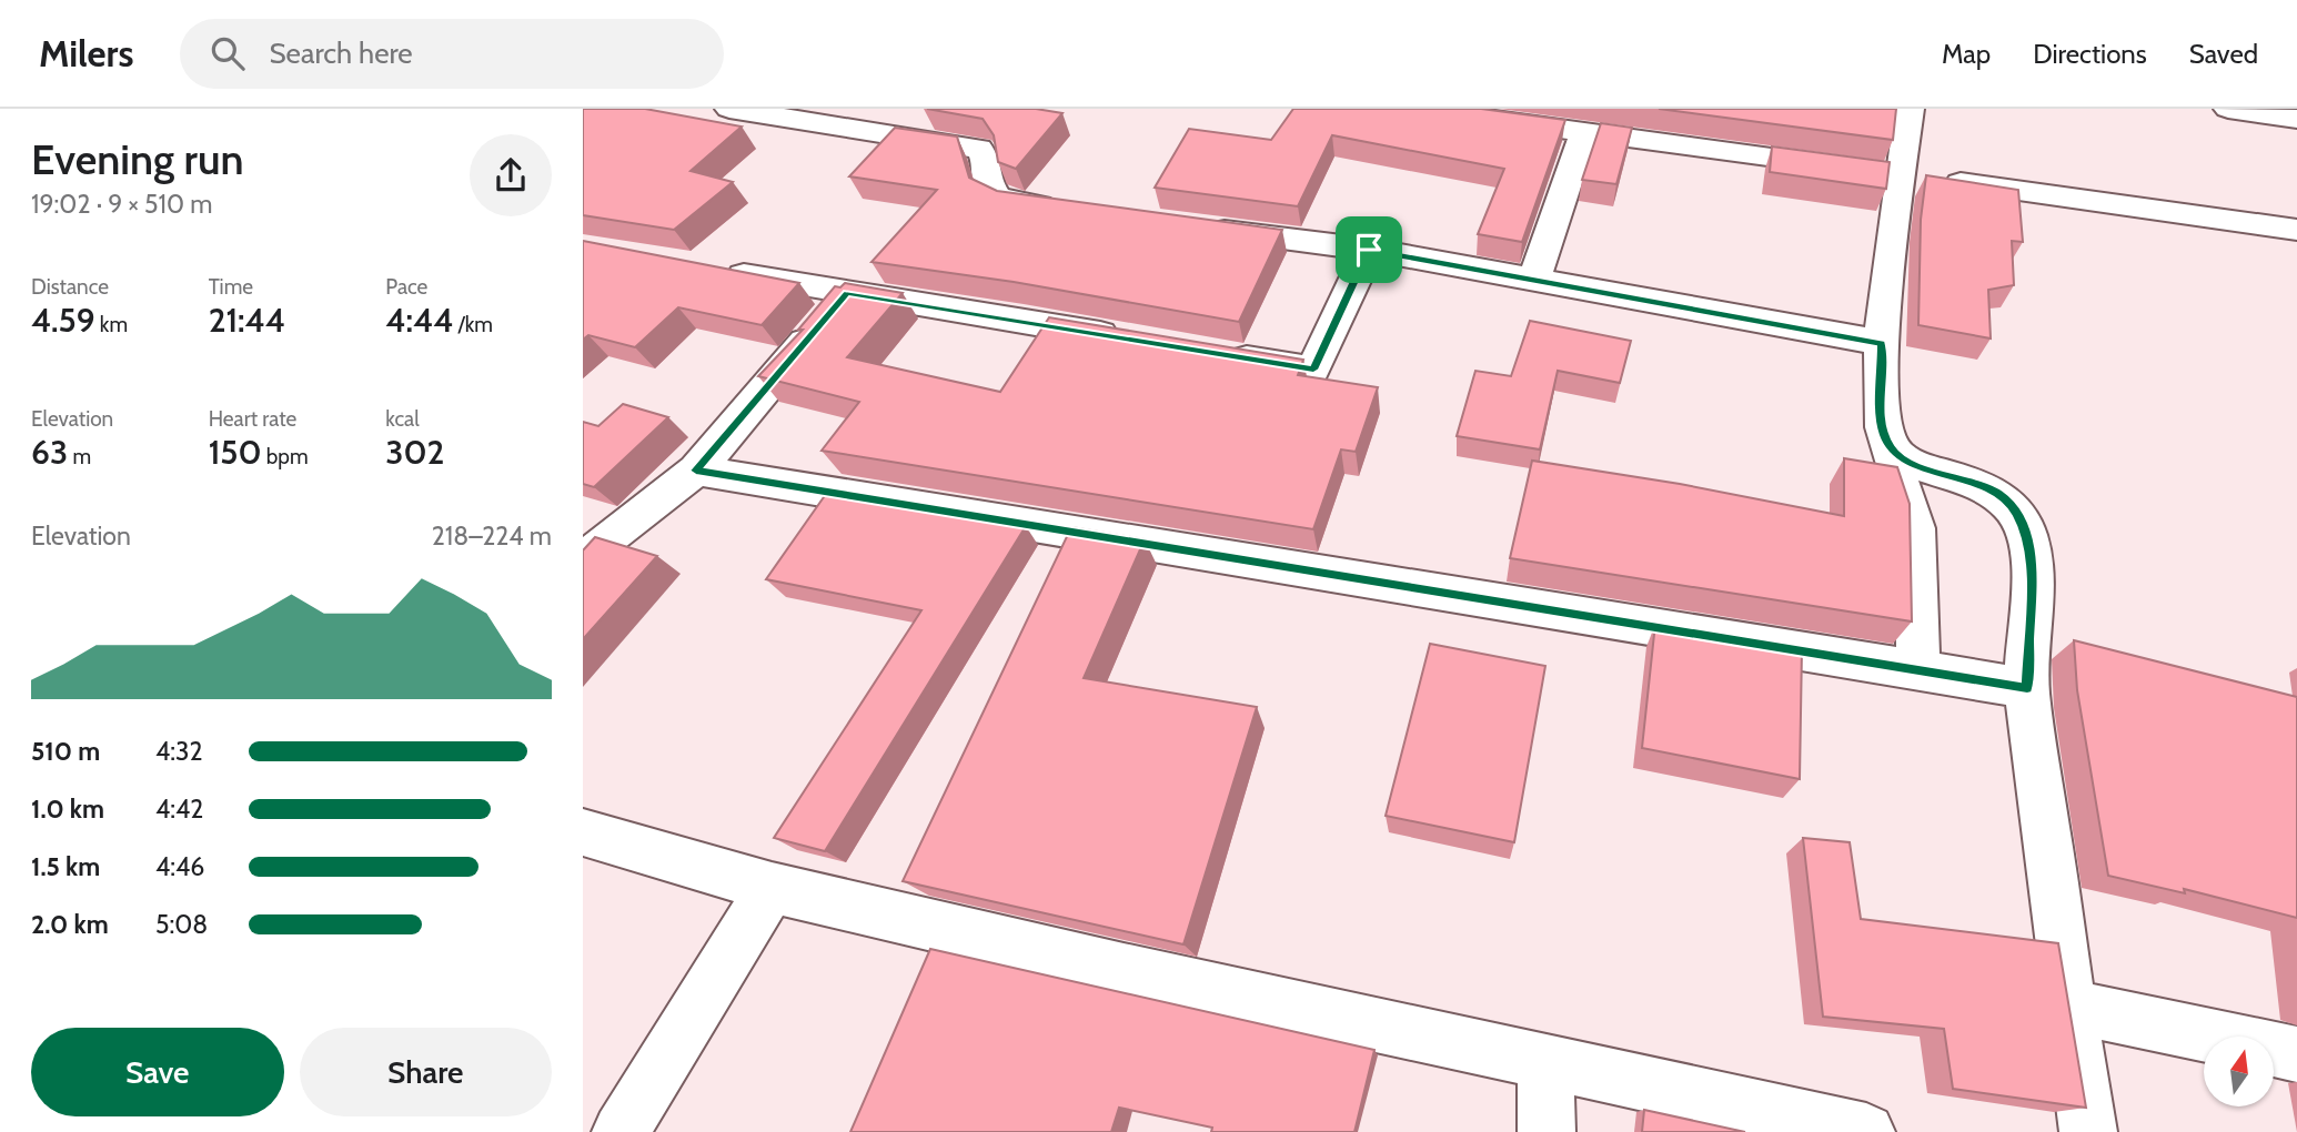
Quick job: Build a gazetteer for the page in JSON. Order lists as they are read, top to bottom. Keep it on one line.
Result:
{"north":"top","page":{"header":"Milers","search":"Search here","nav":["Map","Directions","Saved"],"heading":["Evening run","19:02 · 9 × 510 m"],"stats":[["Distance","4.59 km"],["Time","21:44"],["Pace","4:44 /km"],["Elevation","63 m"],["Heart rate","150 bpm"],["kcal","302"]],"chart":["Elevation","218–224 m"],"list":[{"name":"510 m","note":"4:32"},{"name":"1.0 km","note":"4:42"},{"name":"1.5 km","note":"4:46"},{"name":"2.0 km","note":"5:08"}],"buttons":["Save","Share"]}}
